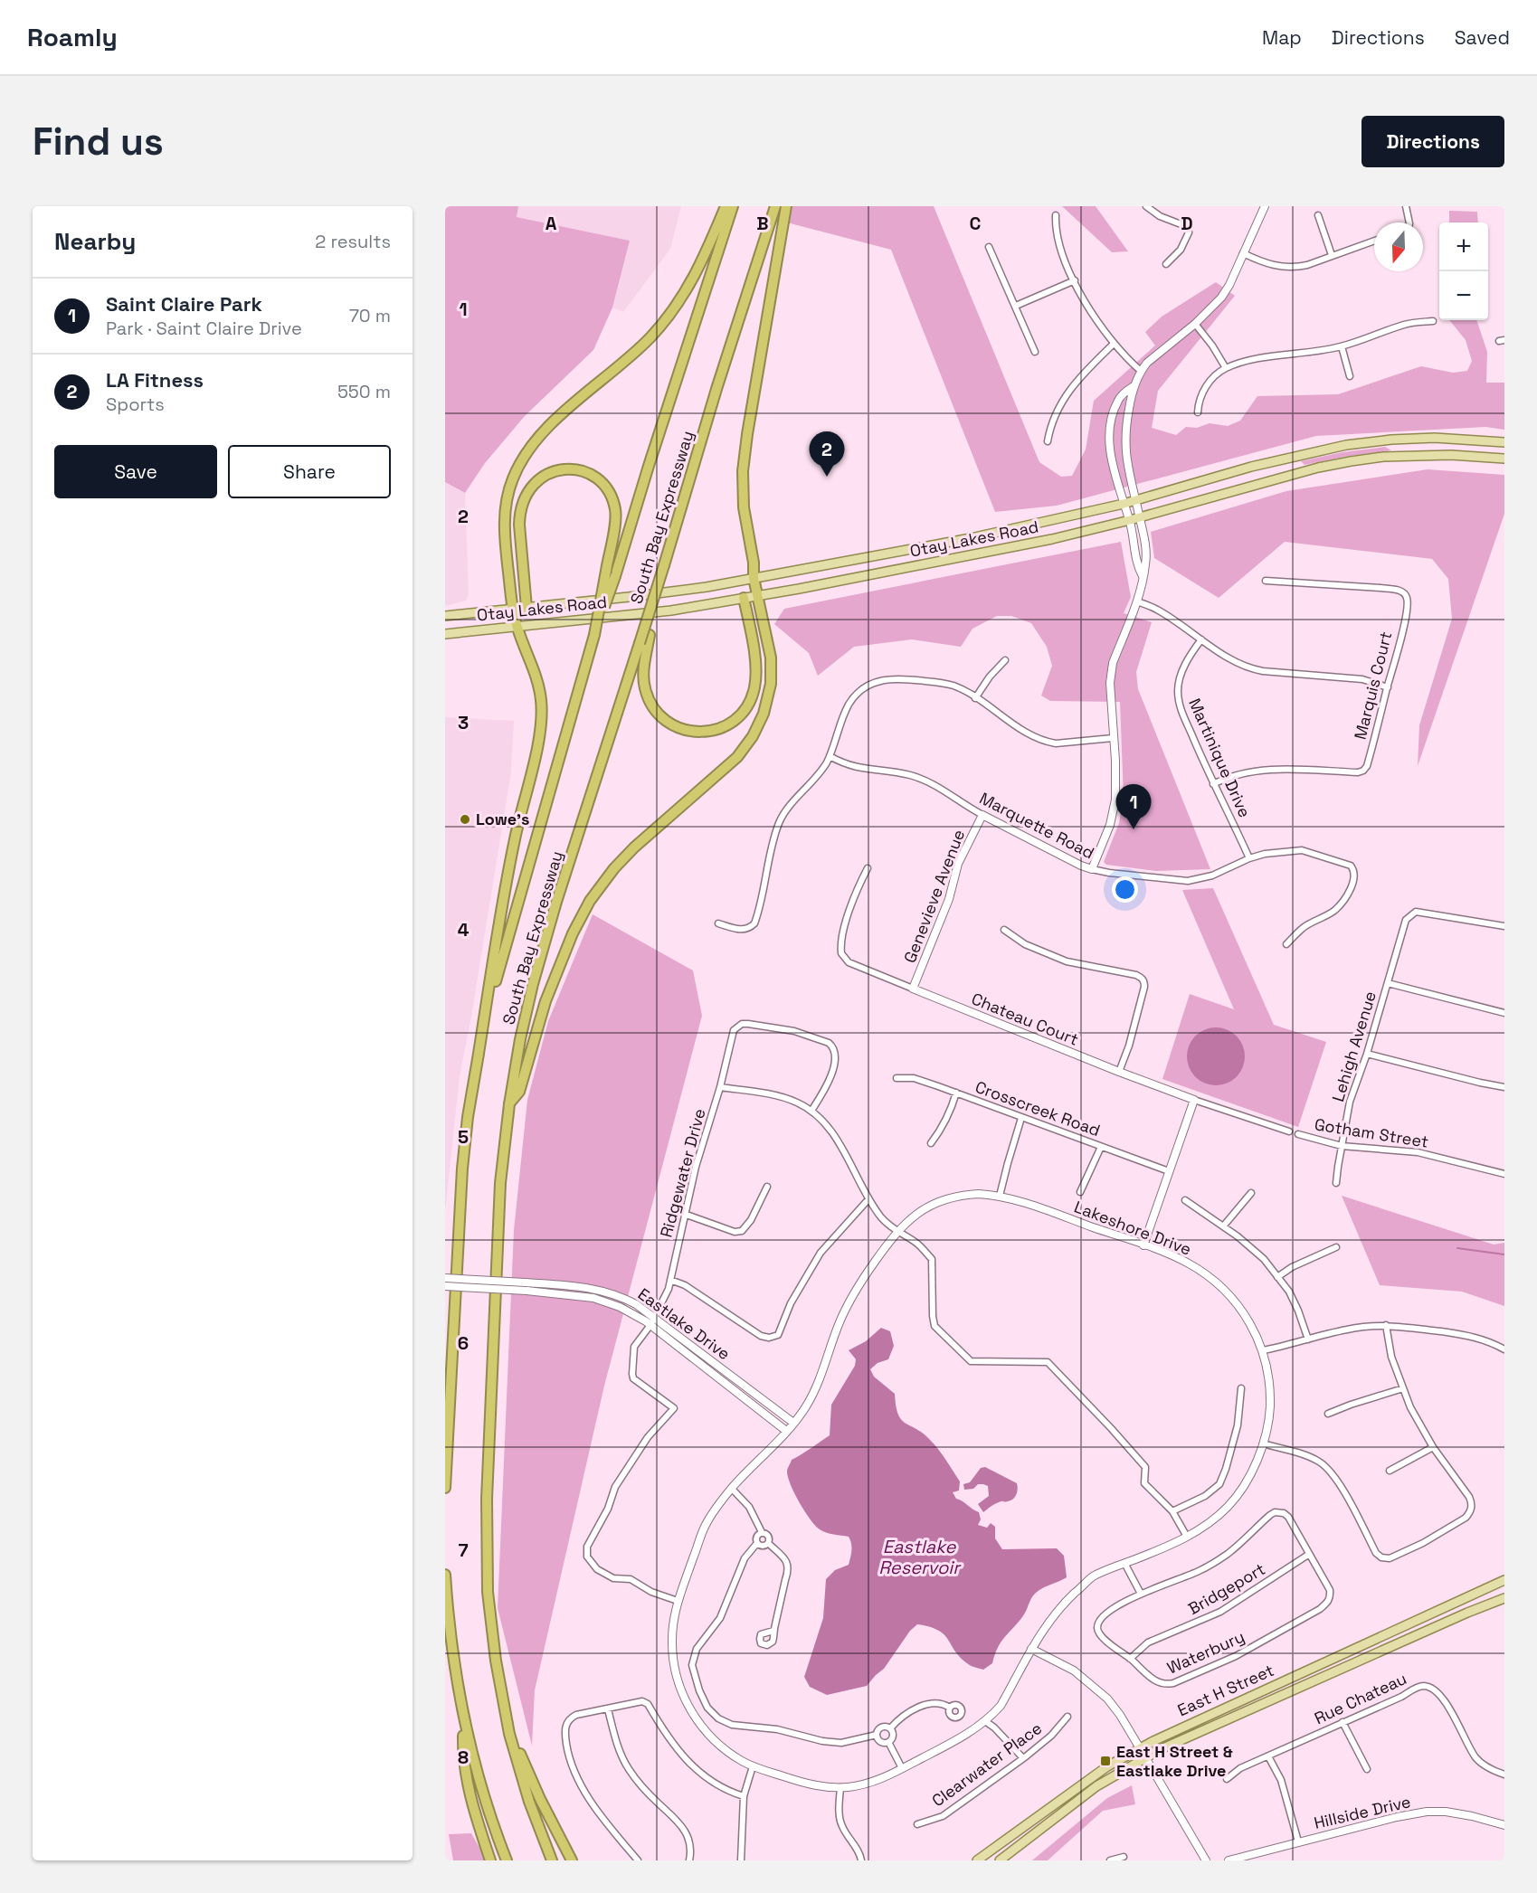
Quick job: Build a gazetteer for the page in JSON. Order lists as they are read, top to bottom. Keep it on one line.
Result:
{"streets":{"highway":["South Bay Expressway"],"main road":["Otay Lakes Road","East H Street"],"street":["Marquis Court","Martinique Drive","Marquette Road","Genevieve Avenue","Chateau Court","Lehigh Avenue","Crosscreek Road","Gotham Street","Ridgewater Drive","Lakeshore Drive","Eastlake Drive","Bridgeport","Waterbury","Rue Chateau","Clearwater Place","Hillside Drive"]},"crossings":[["Marquis Court","Martinique Drive"],["Martinique Drive","Marquette Road"],["Marquette Road","Genevieve Avenue"],["Genevieve Avenue","Chateau Court"],["Lehigh Avenue","Gotham Street"],["Ridgewater Drive","Lakeshore Drive"],["Ridgewater Drive","Eastlake Drive"],["Lakeshore Drive","Eastlake Drive"],["Bridgeport","Waterbury"]],"water":["Eastlake Reservoir"],"places":{"other":["Lowe's"],"transit":["East H Street & Eastlake Drive"]},"north":"bottom","page":{"header":"Roamly","nav":["Map","Directions","Saved"],"buttons":["Directions",["Save","Share"]],"title":"Find us","heading":["Nearby","2 results"],"map_buttons":["+","−"],"list":[{"mark":"1","name":"Saint Claire Park","note":"Park · Saint Claire Drive","value":"70 m"},{"mark":"2","name":"LA Fitness","note":"Sports","value":"550 m"}],"pins":["2","1"]},"grid":{"columns":["A","B","C","D"],"rows":["1","2","3","4","5","6","7","8"]}}
